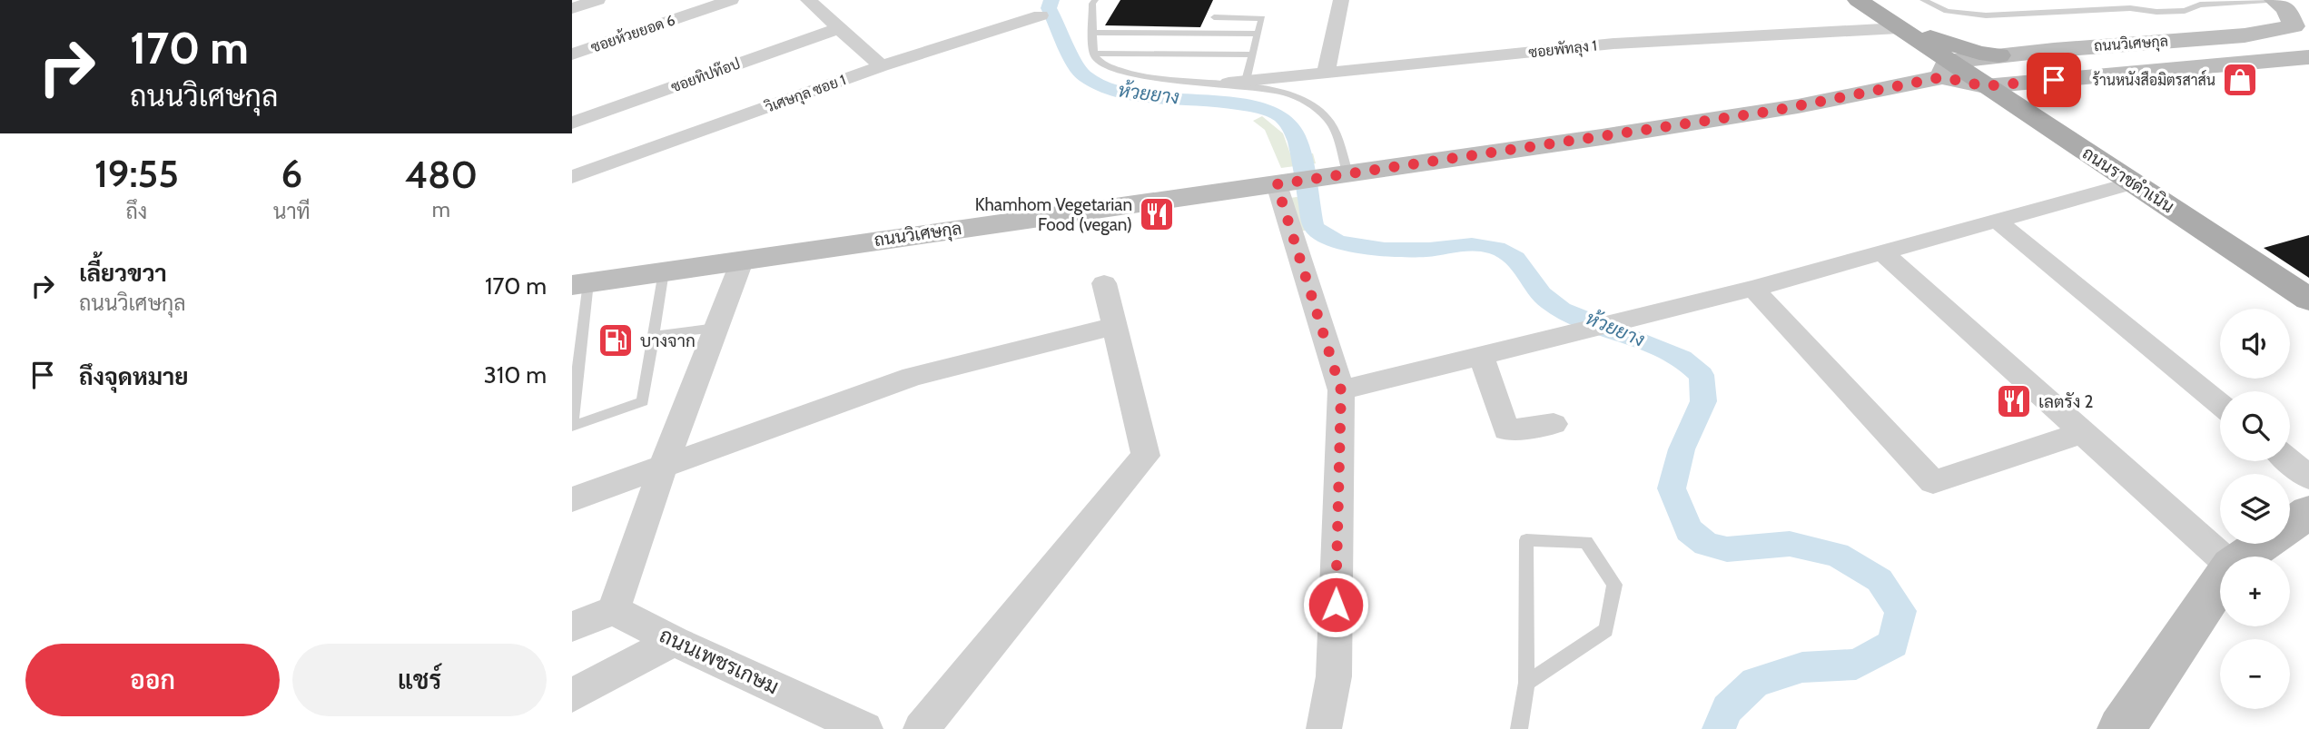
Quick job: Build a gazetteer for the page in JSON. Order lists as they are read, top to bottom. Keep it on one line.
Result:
{"streets":{"main road":["ถนนวิเศษกุล","ถนนราชดำเนิน"],"street":["ซอยห้วยยอด 6","ซอยพัทลุง 1","ซอยทิปท๊อป","วิเศษกุล ซอย 1","ถนนเพชรเกษม"]},"crossings":[["ถนนวิเศษกุล","ถนนราชดำเนิน"],["ซอยพัทลุง 1","ถนนราชดำเนิน"]],"water":["ห้วยยาง"],"places":{"shop":["ร้านหนังสือมิตรสาส์น"],"restaurant":["Khamhom Vegetarian Food (vegan)","เลตรัง 2"],"fuel station":["บางจาก"]},"page":{"turn":["170 m","ถนนวิเศษกุล"],"eta":["19:55","ถึง","6","นาที","480","m"],"list":[{"name":"เลี้ยวขวา","note":"ถนนวิเศษกุล","value":"170 m"},{"name":"ถึงจุดหมาย","value":"310 m"}],"map_buttons":["+","−"],"buttons":["ออก","แชร์"]}}
